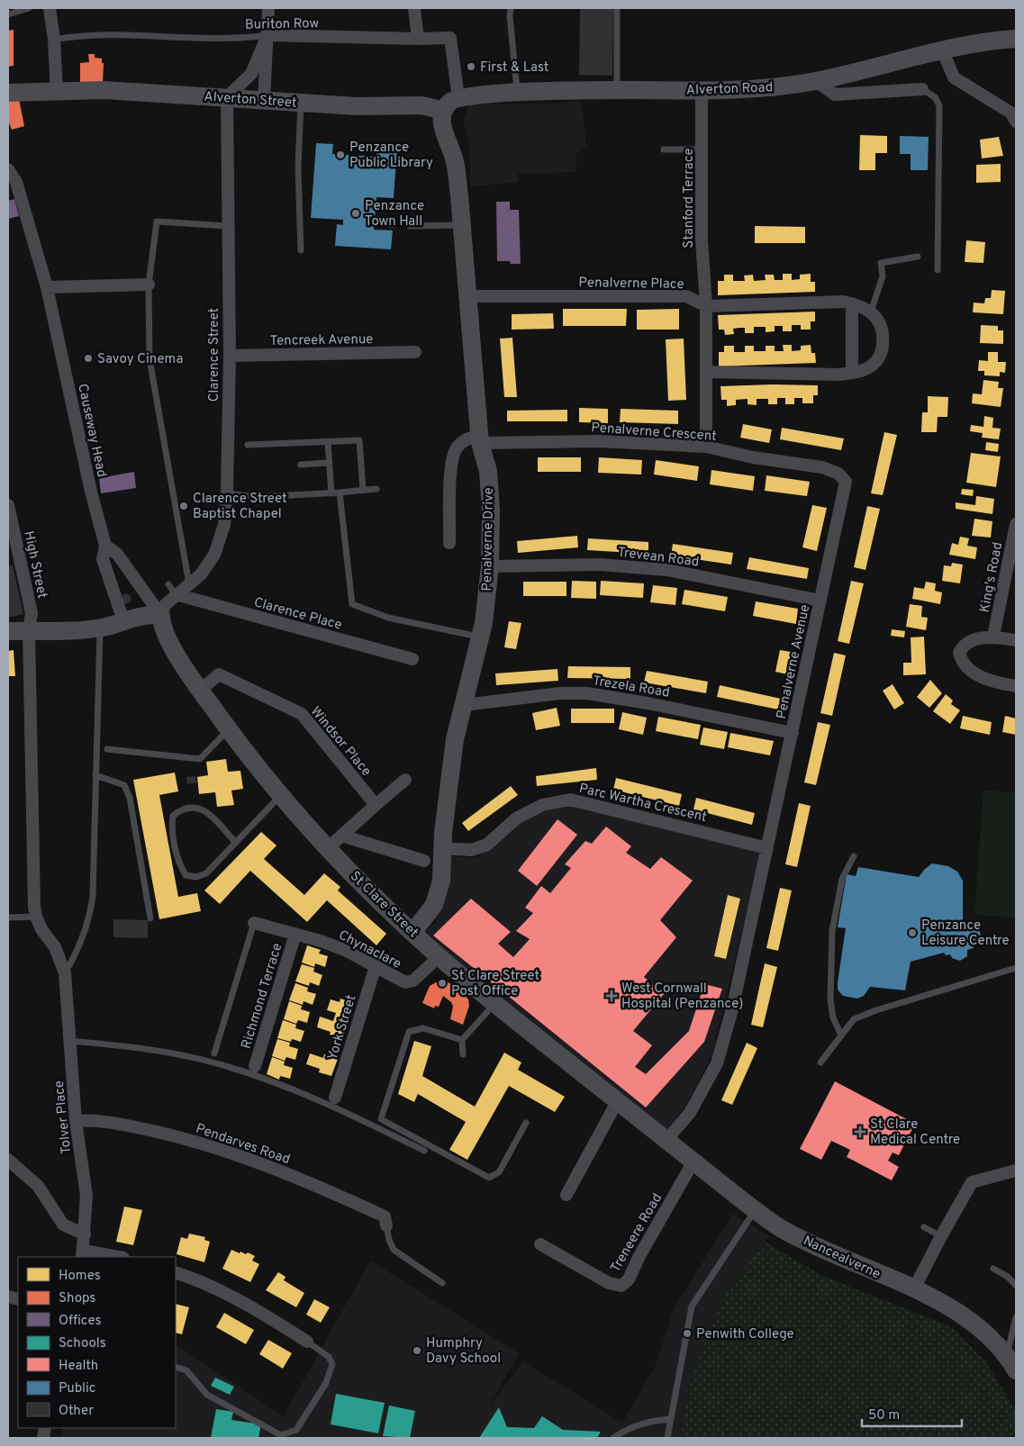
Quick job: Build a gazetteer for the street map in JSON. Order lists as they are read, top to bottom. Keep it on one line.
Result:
{"streets":{"street":["Buriton Row","Alverton Road","Alverton Street","Stanford Terrace","Penalverne Place","Tencreek Avenue","Clarence Street","Causeway Head","Penalverne Crescent","Penalverne Drive","Trevean Road","High Street","King's Road","Clarence Place","Penalverne Avenue","Trezela Road","Windsor Place","Parc Wartha Crescent","St Clare Street","Chynaclare","Richmond Terrace","York Street","Tolver Place","Pendarves Road","Treneere Road","Nancealverne"]},"crossings":[["Buriton Row","Alverton Road"],["Alverton Road","Stanford Terrace"],["Alverton Street","Clarence Street"],["Alverton Street","Penalverne Drive"],["Stanford Terrace","Penalverne Place"],["Penalverne Place","Penalverne Drive"],["Tencreek Avenue","Clarence Street"],["Clarence Street","Clarence Place"],["Penalverne Crescent","Penalverne Drive"],["Penalverne Crescent","Penalverne Avenue"],["Penalverne Drive","Trevean Road"],["Penalverne Drive","Trezela Road"],["Penalverne Drive","Parc Wartha Crescent"],["Penalverne Drive","St Clare Street"],["Trevean Road","Penalverne Avenue"],["High Street","Tolver Place"],["Penalverne Avenue","Trezela Road"],["Penalverne Avenue","Parc Wartha Crescent"],["Penalverne Avenue","St Clare Street"],["Penalverne Avenue","Nancealverne"],["Windsor Place","St Clare Street"],["St Clare Street","Chynaclare"],["St Clare Street","Nancealverne"],["Chynaclare","Richmond Terrace"],["Chynaclare","York Street"],["Tolver Place","Pendarves Road"],["Treneere Road","Nancealverne"]],"places":{"other":["First & Last","Penzance Public Library","Penzance Town Hall","Savoy Cinema","Clarence Street Baptist Chapel","Penzance Leisure Centre","St Clare Street Post Office","Penwith College","Humphry Davy School"],"health":["West Cornwall Hospital (Penzance)","St Clare Medical Centre"]},"legend":["Homes","Shops","Offices","Schools","Health","Public","Other"],"scale_bar":"50 m"}
